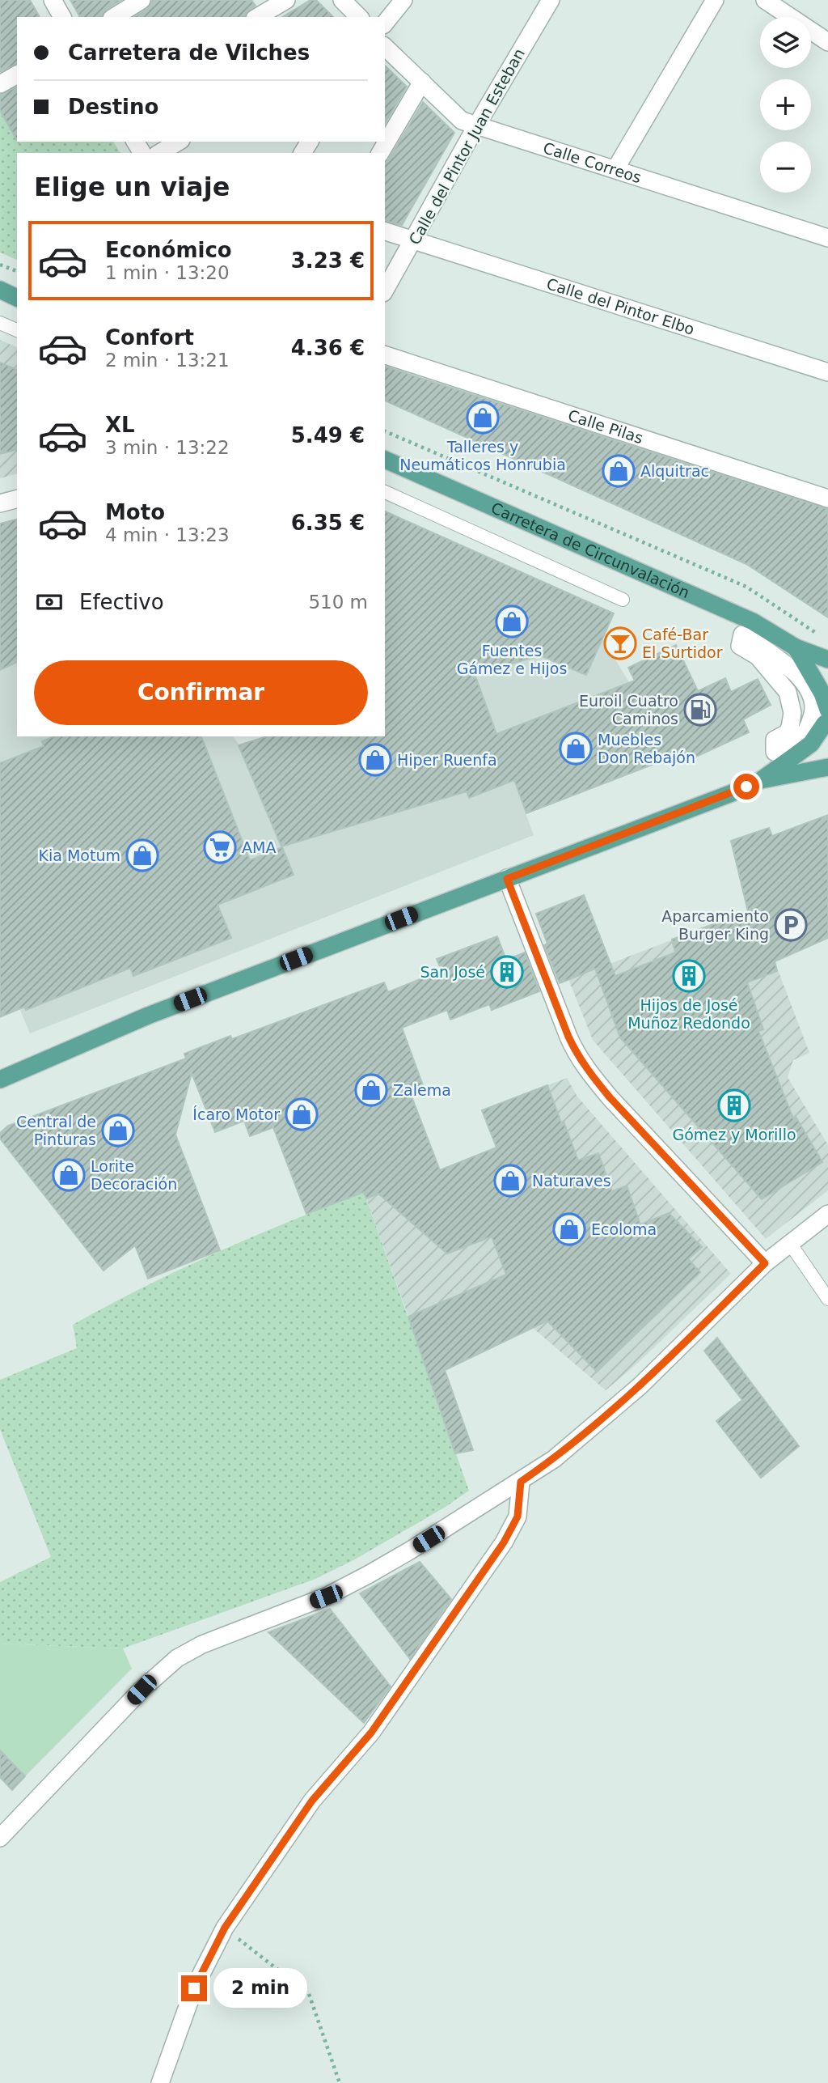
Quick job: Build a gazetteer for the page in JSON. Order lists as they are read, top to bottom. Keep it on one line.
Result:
{"streets":{"main road":["Carretera de Circunvalación"],"street":["Calle del Pintor Juan Esteban","Calle Correos","Calle del Pintor Elbo","Calle Pilas"]},"crossings":[["Calle del Pintor Juan Esteban","Calle Correos"],["Calle del Pintor Juan Esteban","Calle del Pintor Elbo"]],"places":{"shop":["Talleres y Neumáticos Honrubia","Alquitrac","Fuentes Gámez e Hijos","Muebles Don Rebajón","Hiper Ruenfa","Kia Motum","Zalema","Ícaro Motor","Central de Pinturas","Lorite Decoración","Naturaves","Ecoloma"],"bar":["Café-Bar El Surtidor"],"fuel station":["Euroil Cuatro Caminos"],"supermarket":["AMA"],"parking":["Aparcamiento Burger King"],"building":["San José","Hijos de José Muñoz Redondo","Gómez y Morillo"]},"page":{"map_buttons":["+","−"],"banner":["Carretera de Vilches","Destino"],"heading":"Elige un viaje","list":[{"name":"Económico","note":"1 min · 13:20","value":"3.23 €"},{"name":"Confort","note":"2 min · 13:21","value":"4.36 €"},{"name":"XL","note":"3 min · 13:22","value":"5.49 €"},{"name":"Moto","note":"4 min · 13:23","value":"6.35 €"}],"pay":["Efectivo","510 m"],"buttons":"Confirmar","bubble":"2 min"}}
